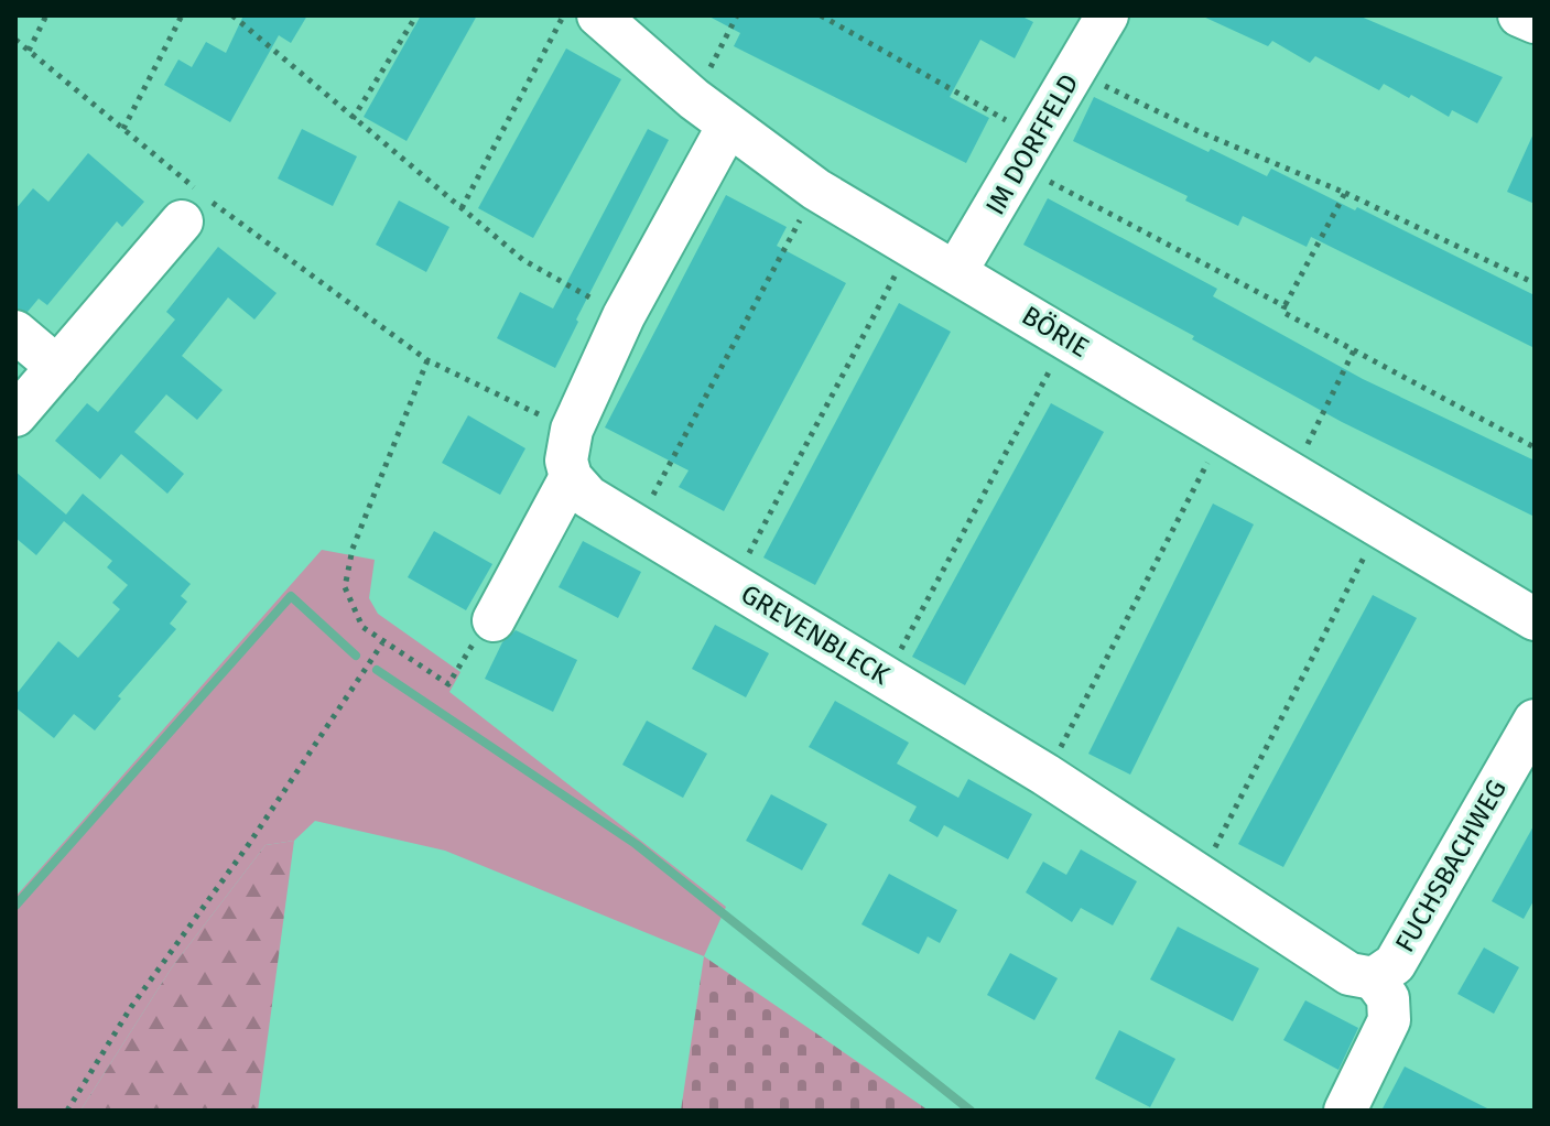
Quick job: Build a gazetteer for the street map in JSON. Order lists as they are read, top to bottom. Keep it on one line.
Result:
{"streets":{"street":["IM DORFFELD","BÖRIE","GREVENBLECK","FUCHSBACHWEG"]},"crossings":[["IM DORFFELD","BÖRIE"],["GREVENBLECK","FUCHSBACHWEG"]]}
